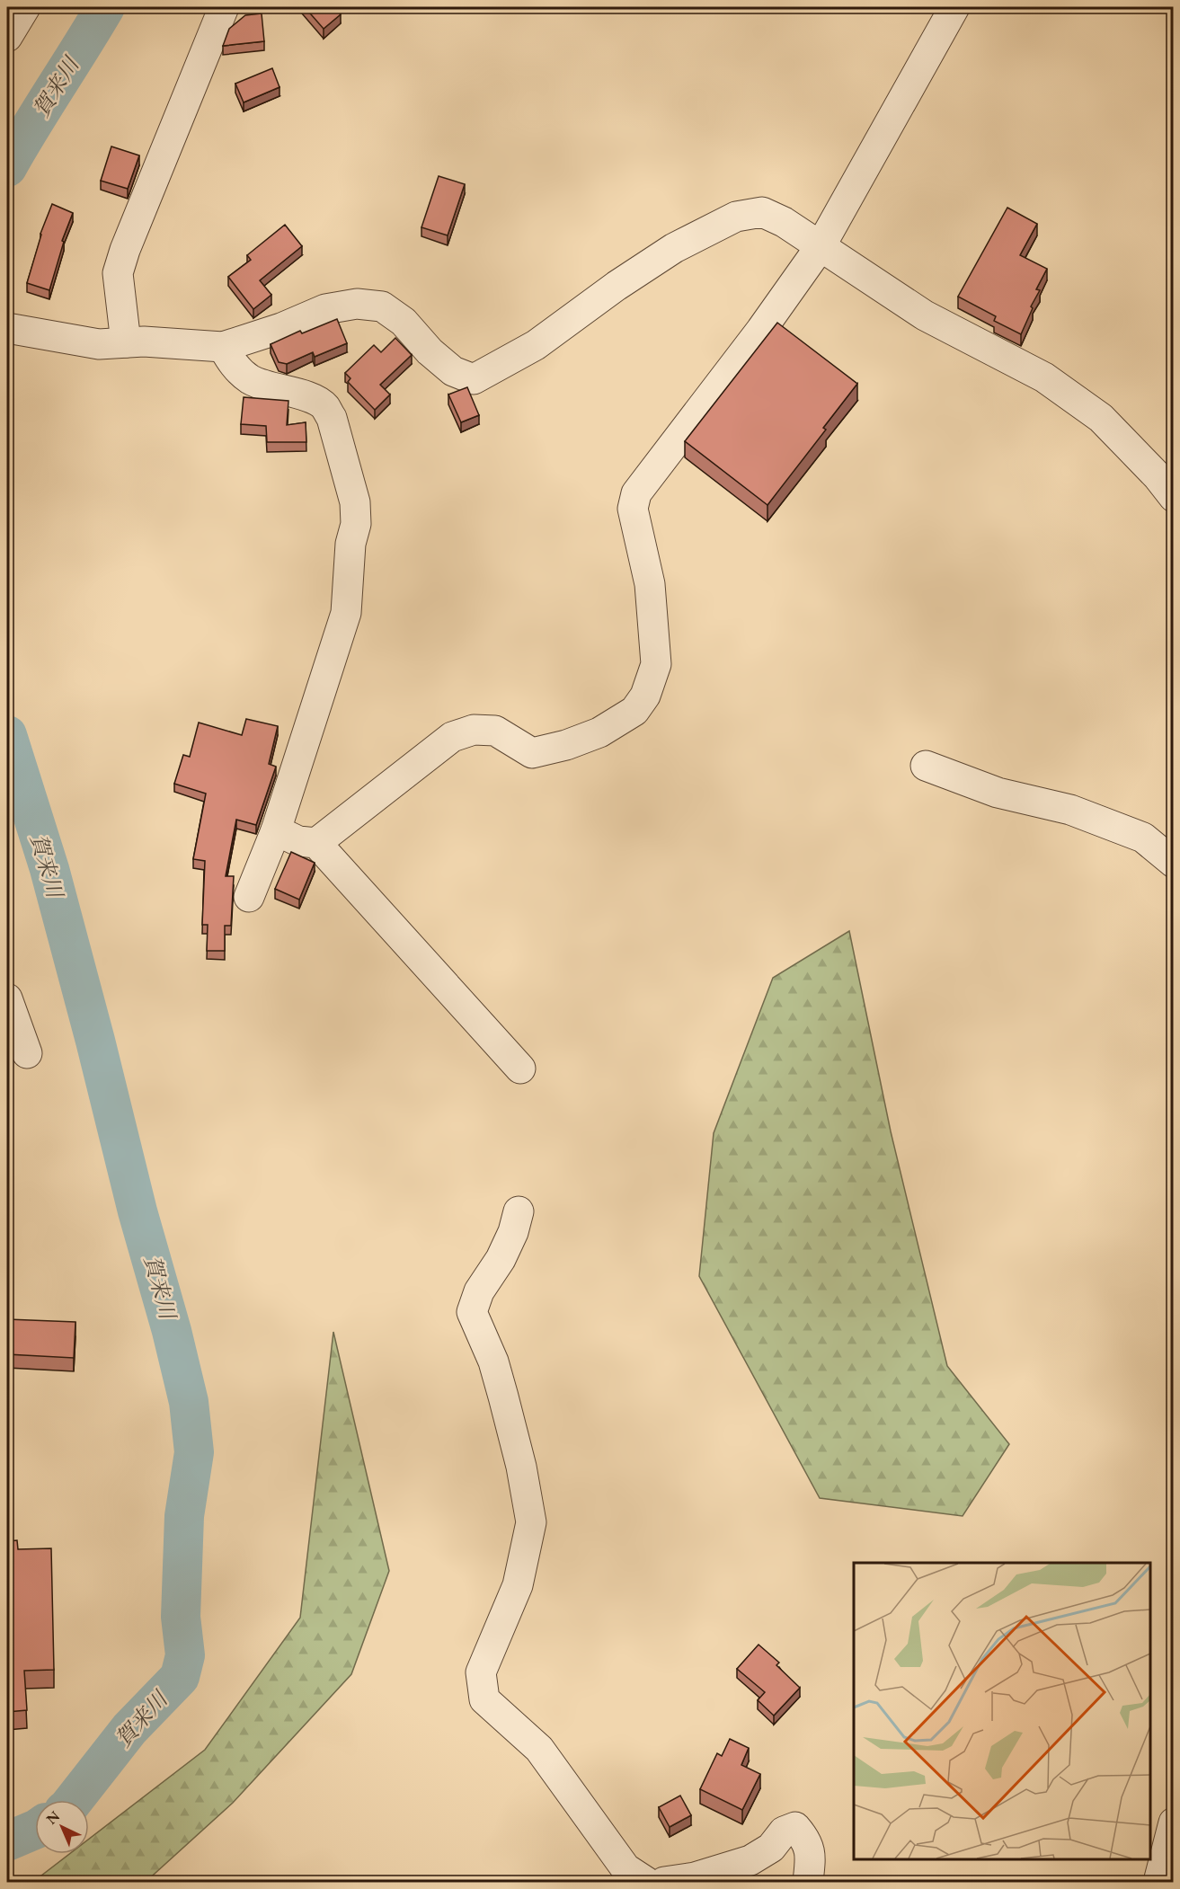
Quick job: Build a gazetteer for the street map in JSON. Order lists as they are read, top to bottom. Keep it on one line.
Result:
{"water":["賀来川"],"north":"top left"}
